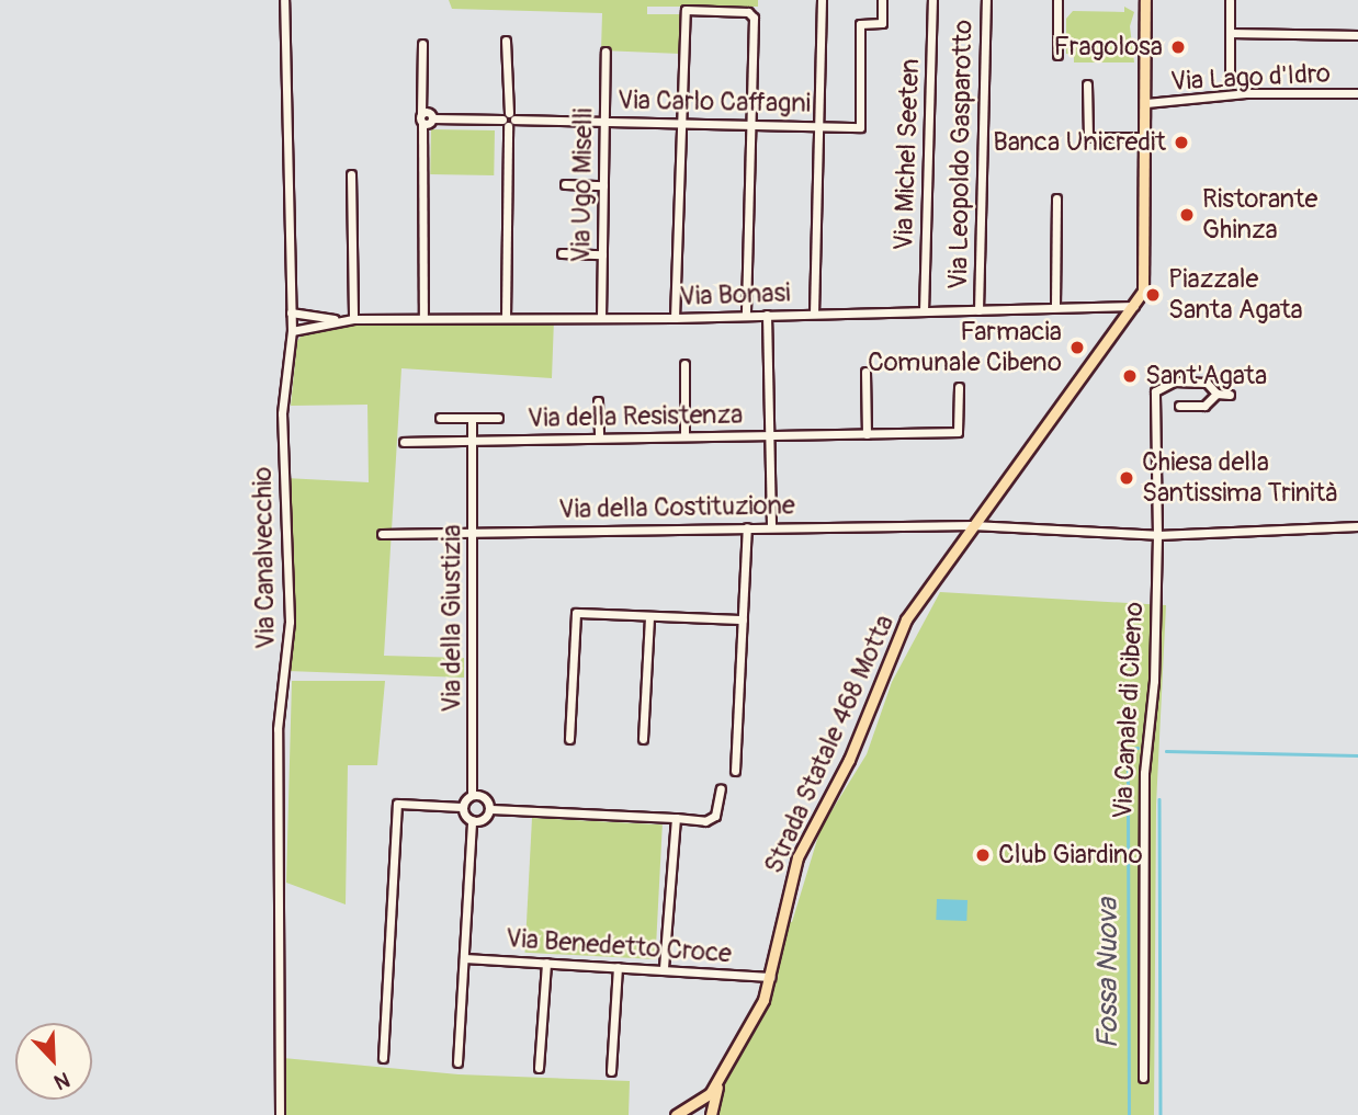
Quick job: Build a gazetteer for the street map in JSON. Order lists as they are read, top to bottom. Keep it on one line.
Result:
{"streets":{"main road":["Strada Statale 468 Motta"],"street":["Via Lago d'Idro","Via Carlo Caffagni","Via Michel Seeten","Via Leopoldo Gasparotto","Via Ugo Miselli","Via Bonasi","Via della Resistenza","Via della Costituzione","Via Canalvecchio","Via della Giustizia","Via Canale di Cibeno","Via Benedetto Croce"]},"crossings":[["Via Lago d'Idro","Strada Statale 468 Motta"],["Via Carlo Caffagni","Via Ugo Miselli"],["Via Michel Seeten","Via Bonasi"],["Via Leopoldo Gasparotto","Via Bonasi"],["Via Ugo Miselli","Via Bonasi"],["Via Bonasi","Via Canalvecchio"],["Via Bonasi","Strada Statale 468 Motta"],["Via della Resistenza","Via della Giustizia"],["Via della Costituzione","Via della Giustizia"],["Via della Costituzione","Via Canale di Cibeno"],["Via della Costituzione","Strada Statale 468 Motta"],["Strada Statale 468 Motta","Via Benedetto Croce"]],"water":["Fossa Nuova"],"places":["Fragolosa","Banca Unicredit","Ristorante Ghinza","Piazzale Santa Agata","Farmacia Comunale Cibeno","Sant'Agata","Chiesa della Santissima Trinità","Club Giardino"],"north":"bottom right"}
